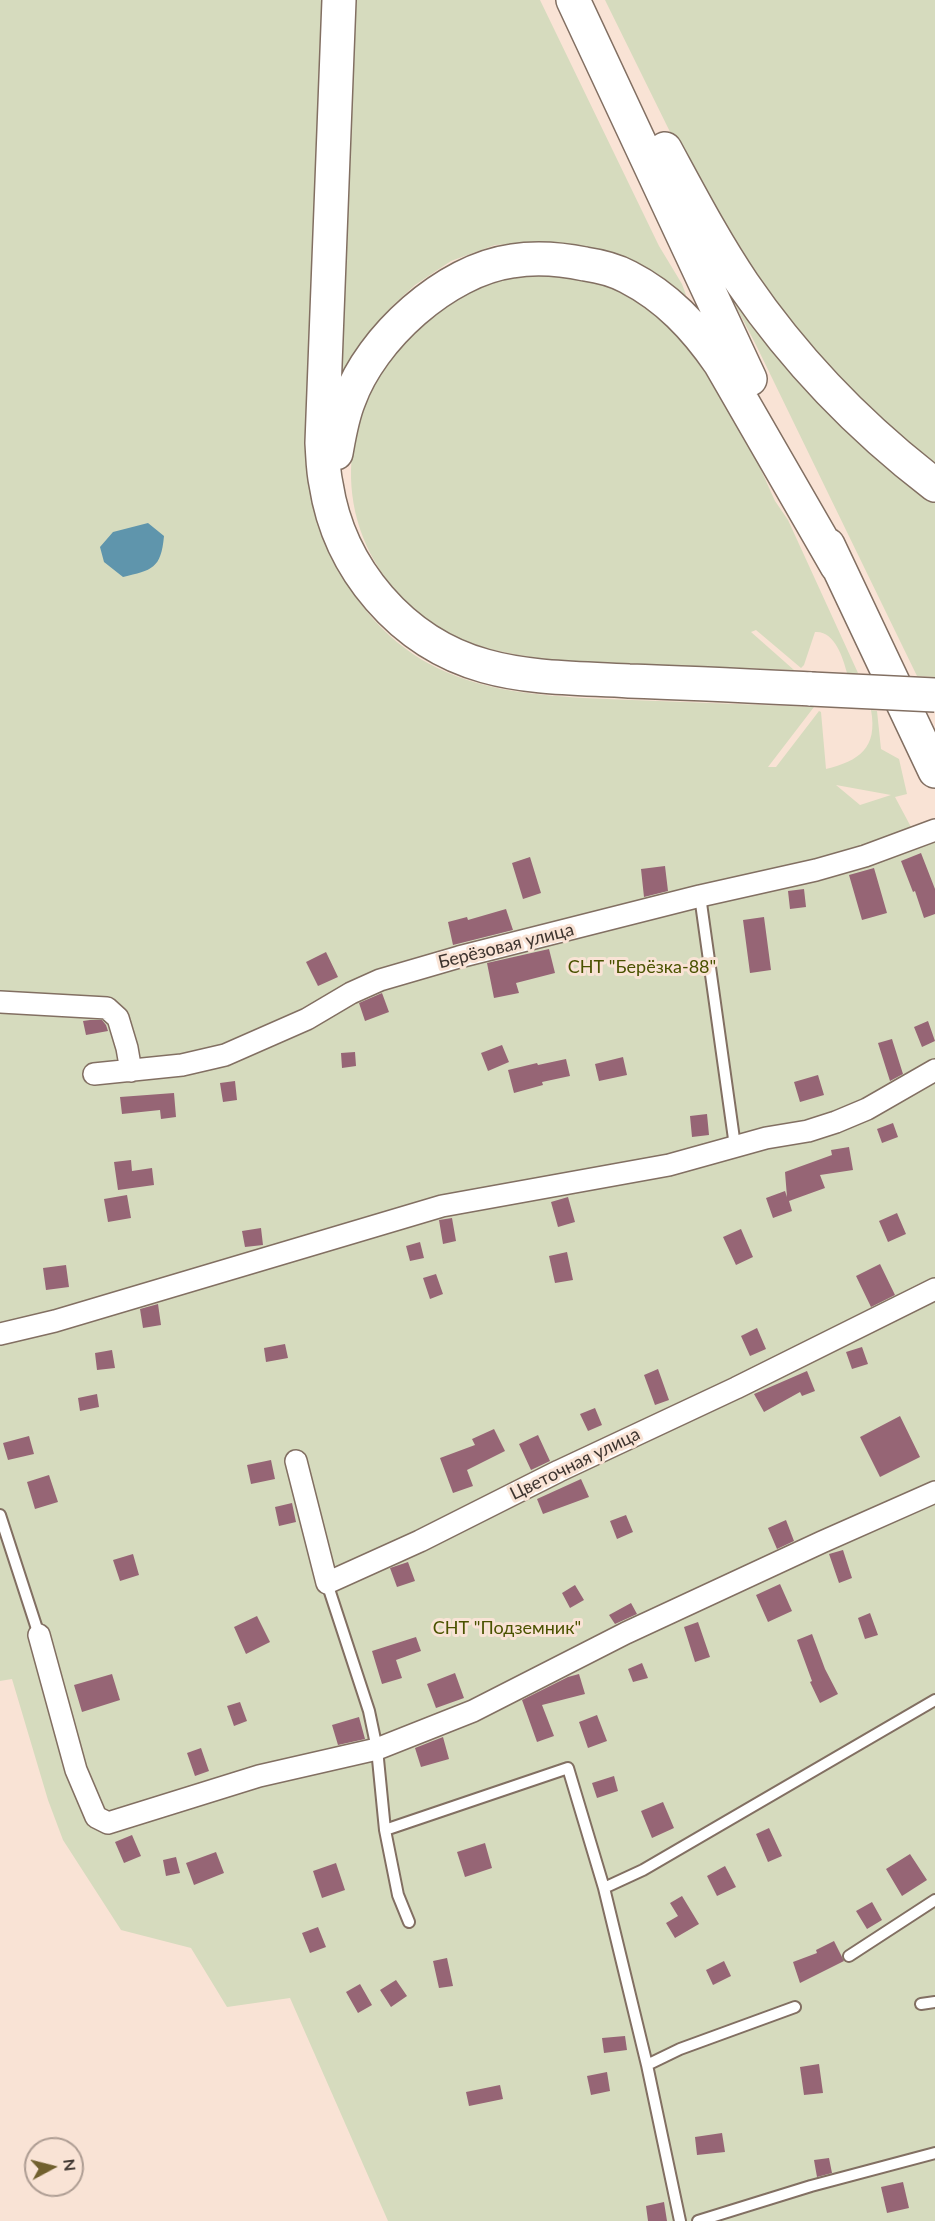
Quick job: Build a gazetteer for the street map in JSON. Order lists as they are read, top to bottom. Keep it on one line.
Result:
{"streets":{"street":["Берёзовая улица","Цветочная улица"]},"parks":["СНТ \"Берёзка-88\"","СНТ \"Подземник\""],"north":"right"}
